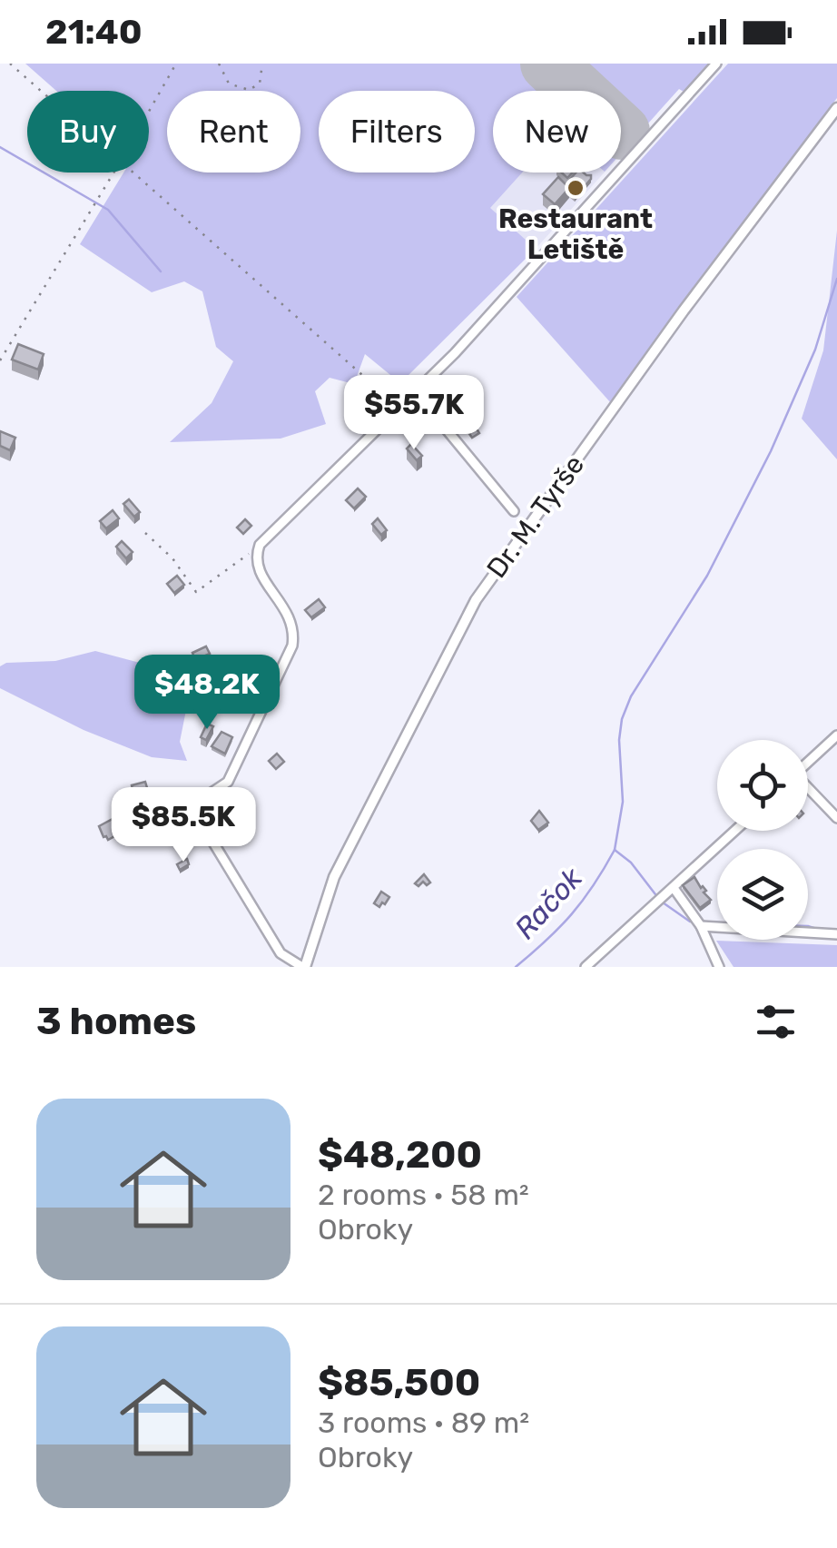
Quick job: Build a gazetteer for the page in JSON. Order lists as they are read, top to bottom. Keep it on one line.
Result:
{"streets":{"street":["Dr. M. Tyrše"]},"water":["Račok"],"places":["Restaurant Letiště"],"page":{"status":"21:40","chip":["Buy","Rent","Filters","New"],"price":["$55.7K","$48.2K","$85.5K"],"heading":"3 homes","list":[{"name":"$48,200","note":"2 rooms · 58 m² · Obroky"},{"name":"$85,500","note":"3 rooms · 89 m² · Obroky"}]}}
